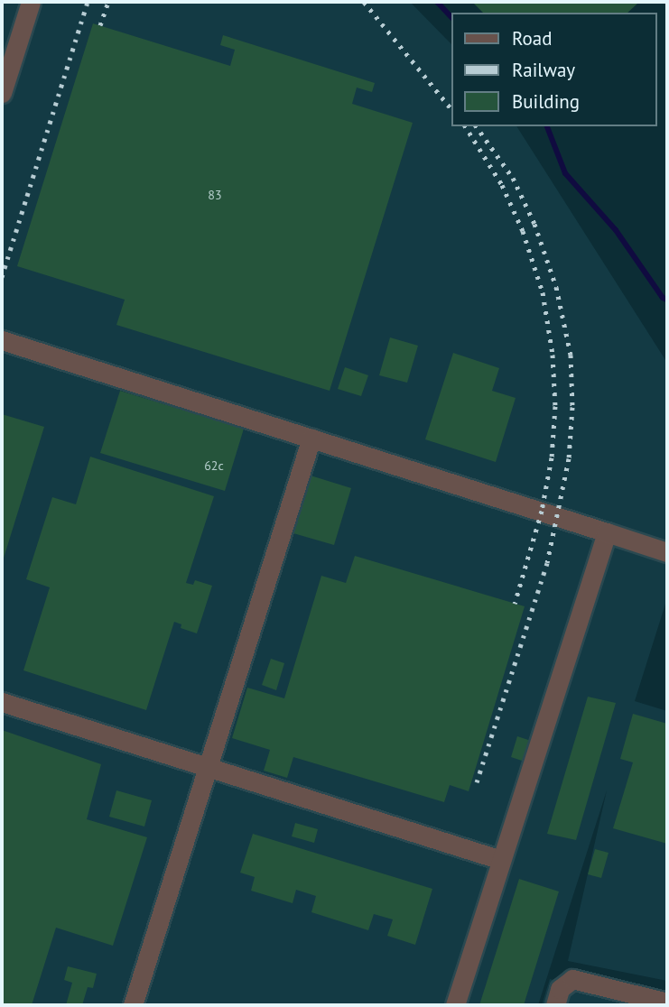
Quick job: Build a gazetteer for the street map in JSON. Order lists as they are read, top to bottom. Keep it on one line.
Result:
{"house_numbers":["83","62c"],"legend":["Road","Railway","Building"]}
